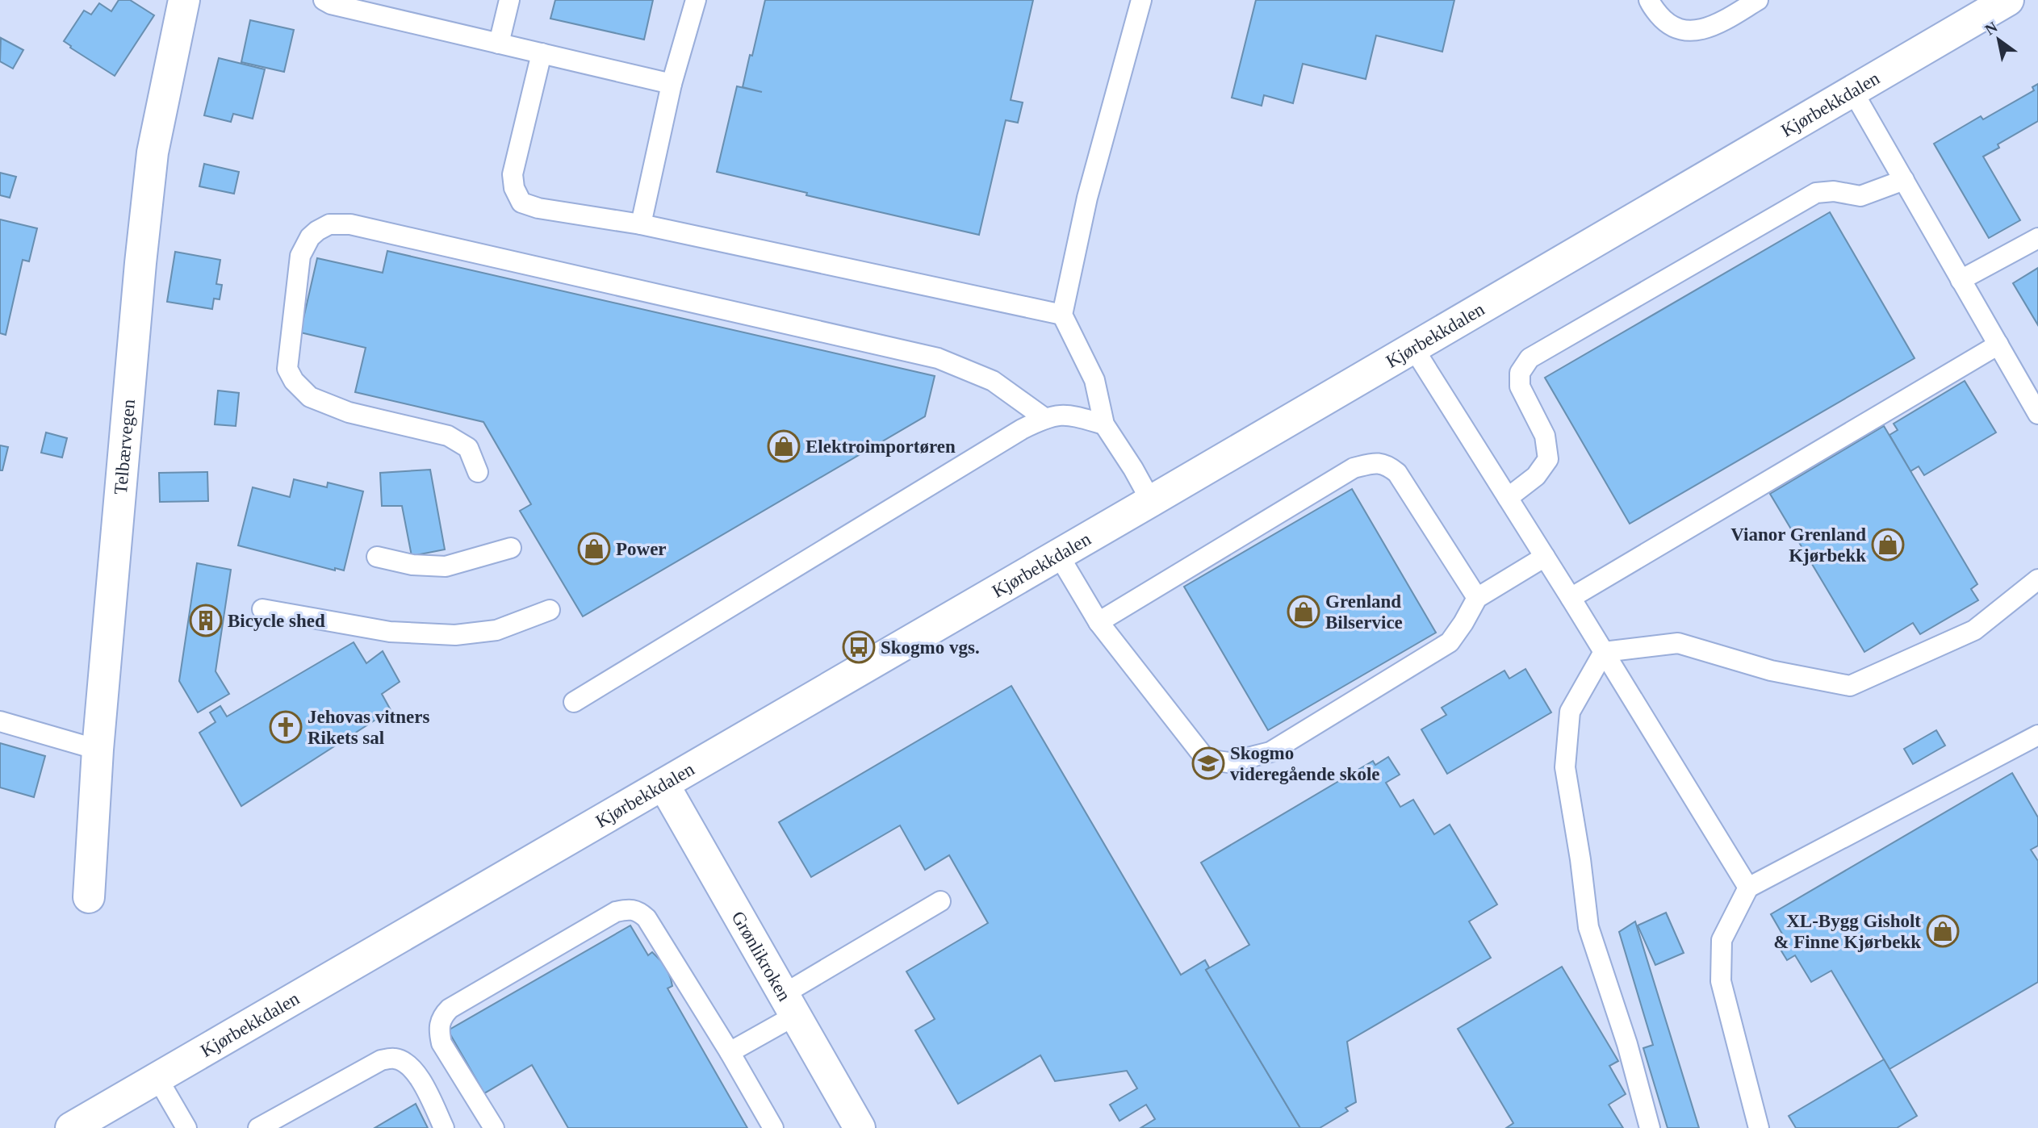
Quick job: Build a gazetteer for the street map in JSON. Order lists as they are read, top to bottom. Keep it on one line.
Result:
{"streets":{"street":["Kjørbekkdalen","Telbærvegen","Grønlikroken"]},"crossings":[["Kjørbekkdalen","Grønlikroken"]],"places":{"shop":["Elektroimportøren","Vianor Grenland Kjørbekk","Power","Grenland Bilservice","XL-Bygg Gisholt & Finne Kjørbekk"],"building":["Bicycle shed"],"bus stop":["Skogmo vgs."],"church":["Jehovas vitners Rikets sal"],"school or university":["Skogmo videregående skole"]},"north":"top left"}
